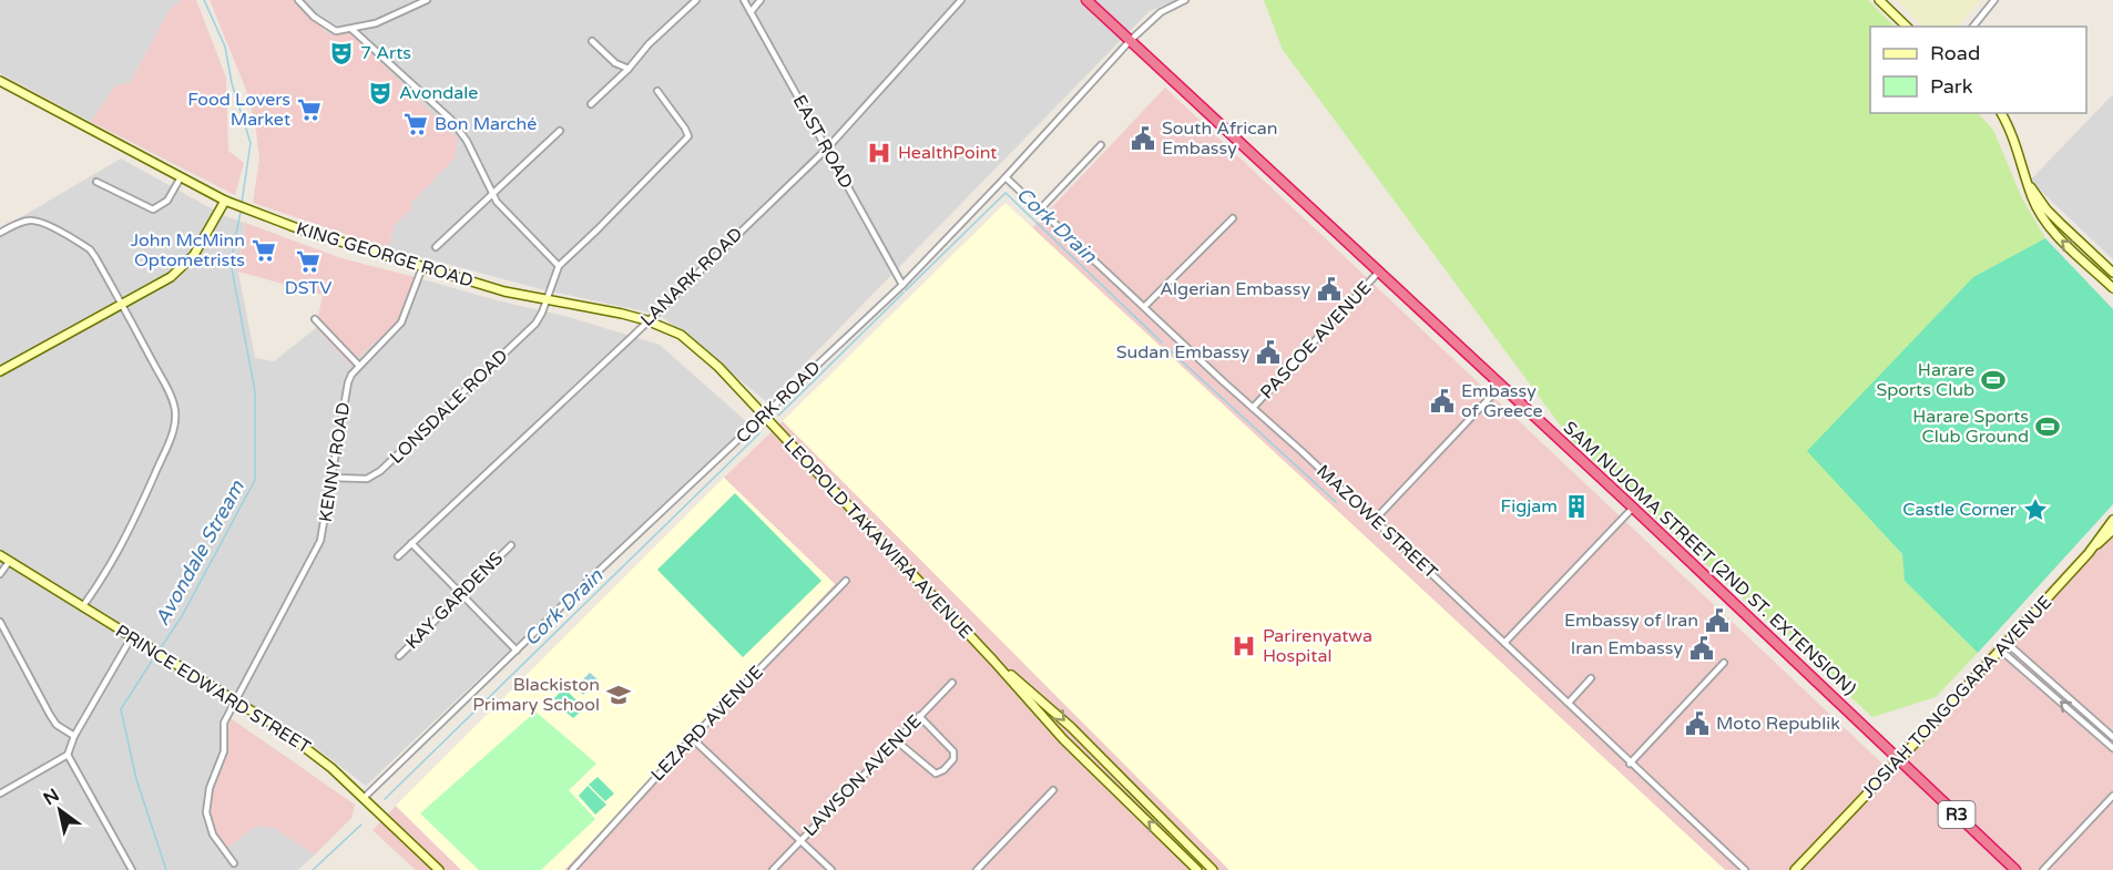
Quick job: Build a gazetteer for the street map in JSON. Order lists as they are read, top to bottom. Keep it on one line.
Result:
{"streets":{"highway":["SAM NUJOMA STREET (2ND ST. EXTENSION)","R3"],"main road":["KING GEORGE ROAD","LEOPOLD TAKAWIRA AVENUE","PRINCE EDWARD STREET","JOSIAH TONGOGARA AVENUE"],"street":["EAST ROAD","LANARK ROAD","PASCOE AVENUE","CORK ROAD","LONSDALE ROAD","KENNY ROAD","MAZOWE STREET","KAY GARDENS","LEZARD AVENUE","LAWSON AVENUE"]},"crossings":[["EAST ROAD","LANARK ROAD"],["EAST ROAD","CORK ROAD"],["KING GEORGE ROAD","LANARK ROAD"],["KING GEORGE ROAD","CORK ROAD"],["KING GEORGE ROAD","LONSDALE ROAD"],["KING GEORGE ROAD","KENNY ROAD"],["KING GEORGE ROAD","LEOPOLD TAKAWIRA AVENUE"],["PASCOE AVENUE","MAZOWE STREET"],["PASCOE AVENUE","SAM NUJOMA STREET (2ND ST. EXTENSION)"],["CORK ROAD","MAZOWE STREET"],["CORK ROAD","LEOPOLD TAKAWIRA AVENUE"],["CORK ROAD","SAM NUJOMA STREET (2ND ST. EXTENSION)"],["CORK ROAD","PRINCE EDWARD STREET"],["LONSDALE ROAD","KENNY ROAD"],["KENNY ROAD","PRINCE EDWARD STREET"],["SAM NUJOMA STREET (2ND ST. EXTENSION)","JOSIAH TONGOGARA AVENUE"]],"water":["Cork Drain","Avondale Stream"],"places":{"theatre":["7 Arts","Avondale"],"supermarket":["Food Lovers Market","Bon Marché","John McMinn Optometrists","DSTV"],"public building":["South African Embassy","Algerian Embassy","Sudan Embassy","Embassy of Greece","Embassy of Iran","Iran Embassy","Moto Republik"],"hospital":["HealthPoint","Parirenyatwa Hospital"],"sports":["Harare Sports Club","Harare Sports Club Ground"],"building":["Figjam"],"place":["Castle Corner"],"school or university":["Blackiston Primary School"]},"legend":["Road","Park"],"north":"top left"}
